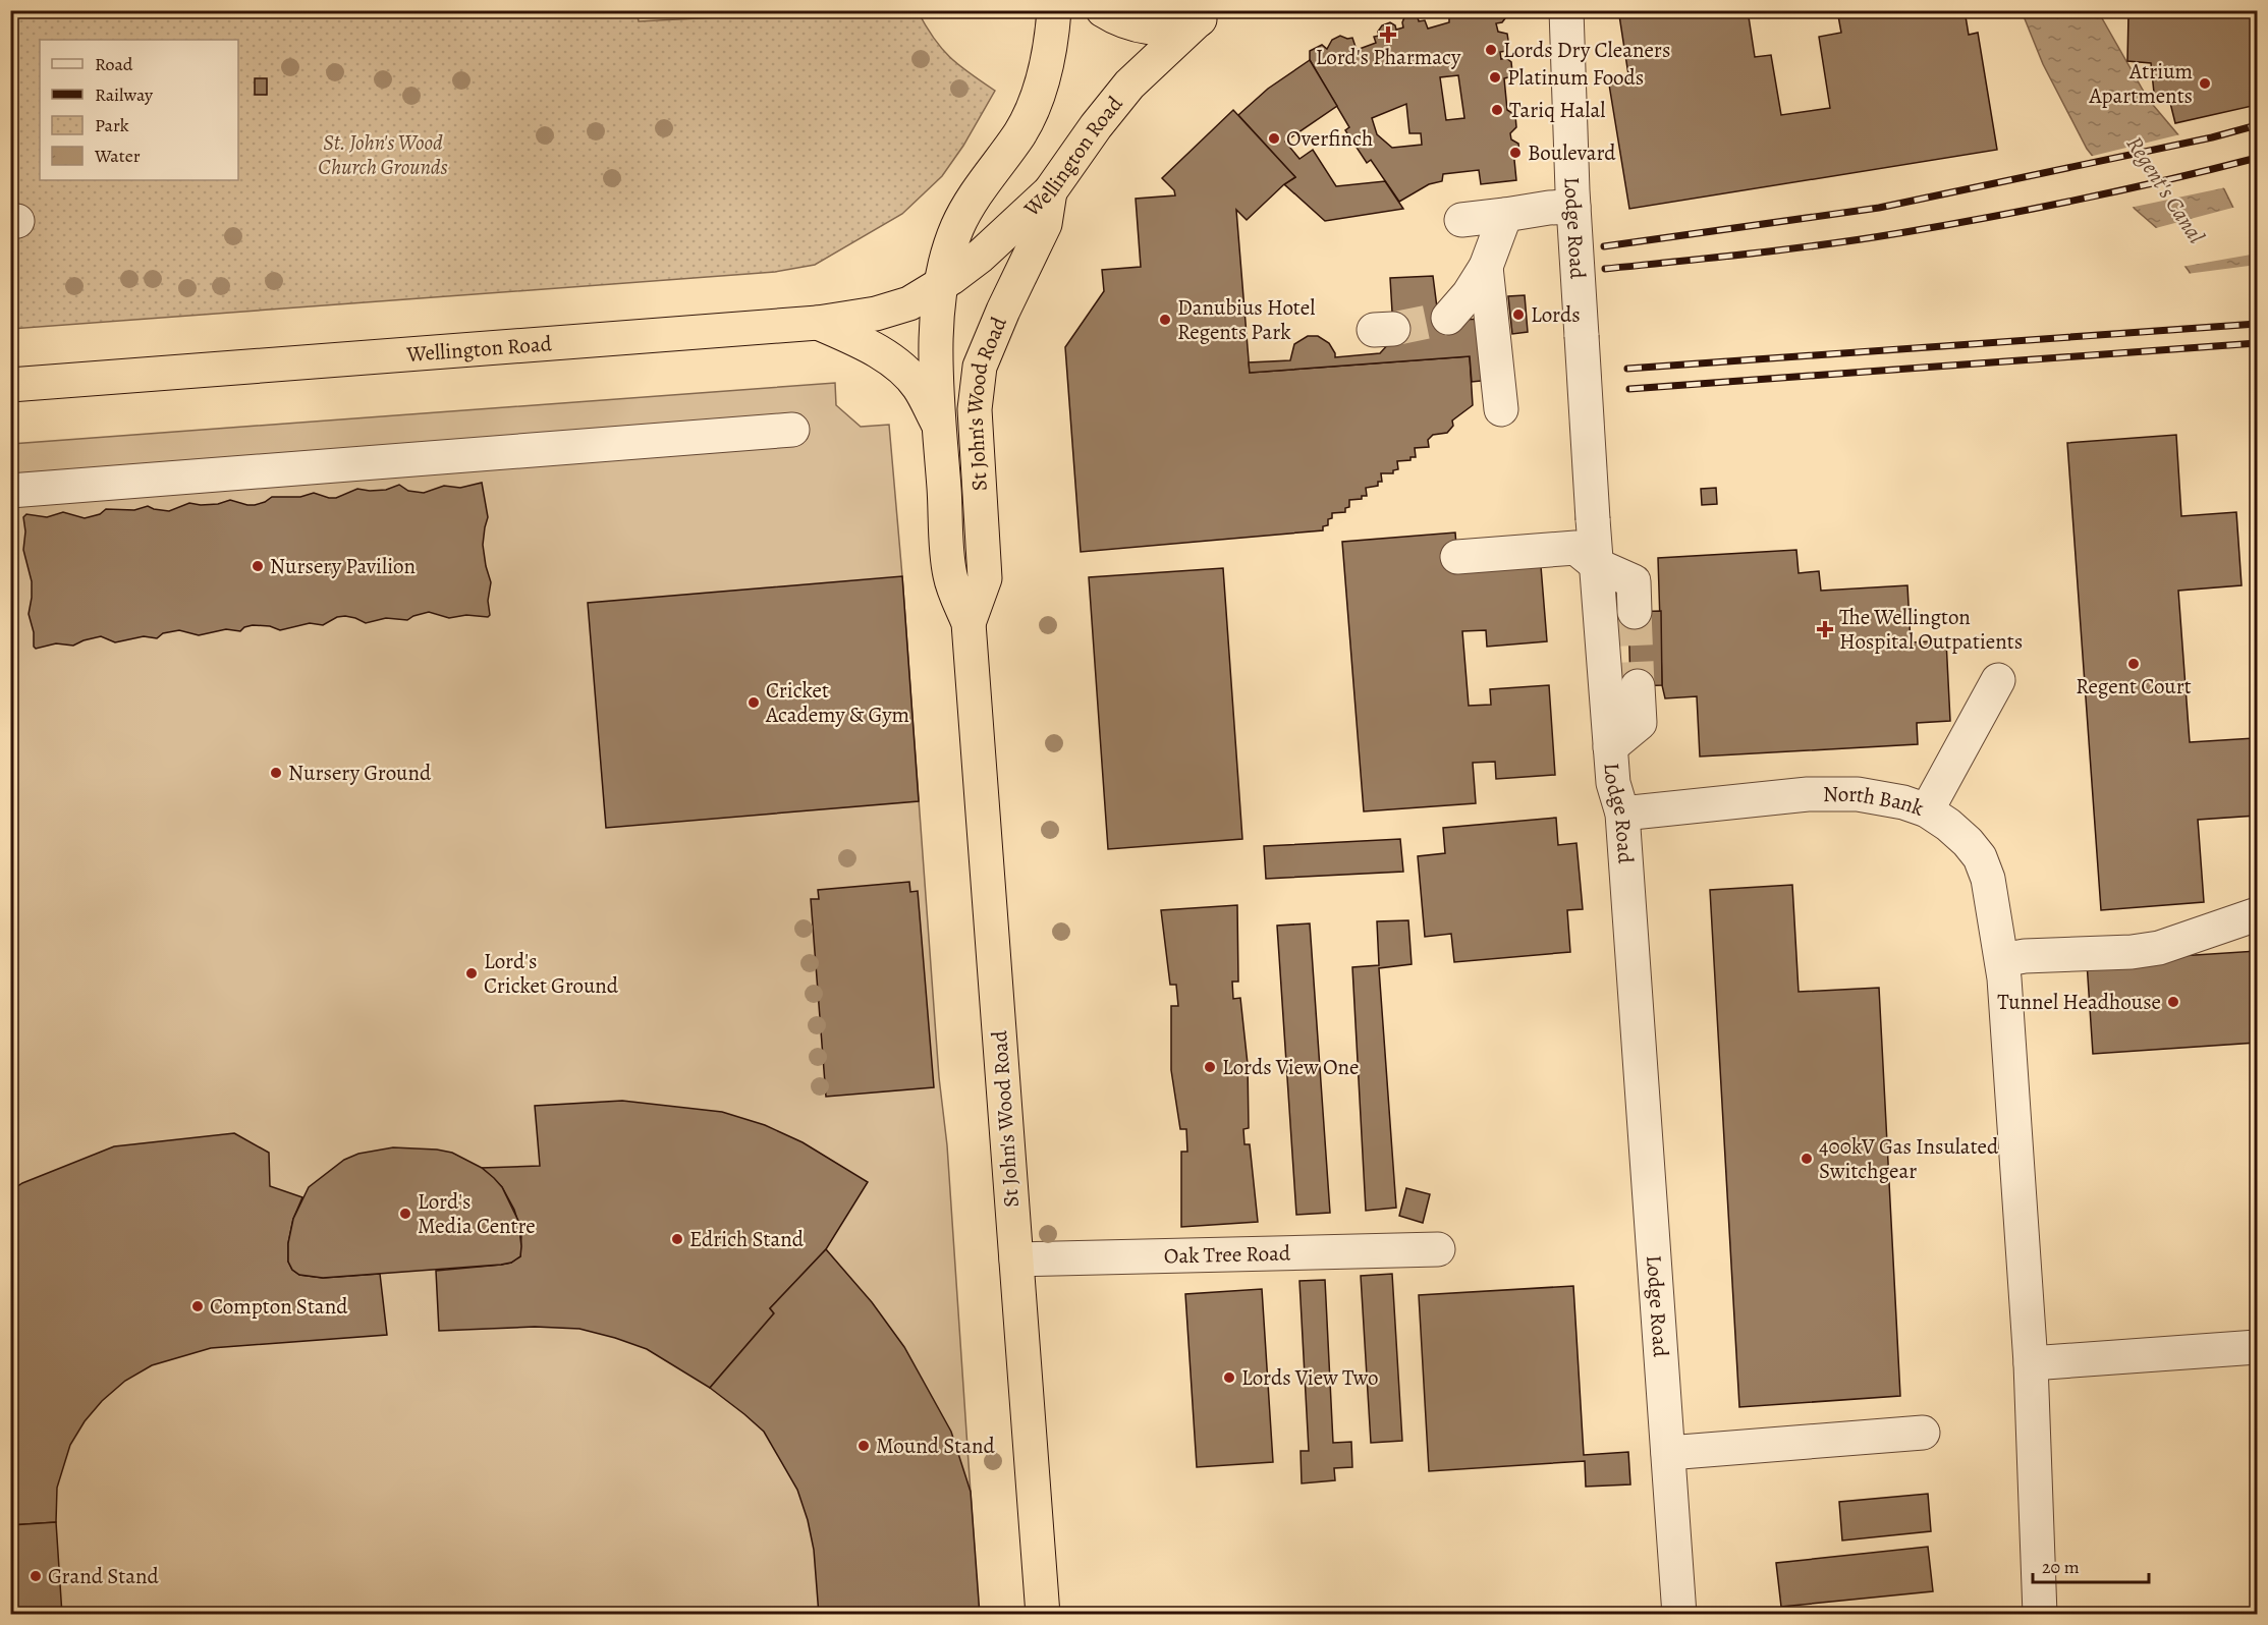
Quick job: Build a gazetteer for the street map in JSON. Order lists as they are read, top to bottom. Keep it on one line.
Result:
{"streets":{"highway":["Wellington Road","St John's Wood Road"],"street":["Lodge Road","North Bank","Oak Tree Road"]},"crossings":[["Wellington Road","St John's Wood Road"],["Lodge Road","North Bank"],["St John's Wood Road","Oak Tree Road"]],"water":["Regent's Canal"],"parks":["St. John's Wood Church Grounds"],"places":{"health":["Lord's Pharmacy","The Wellington Hospital Outpatients"],"other":["Lords Dry Cleaners","Platinum Foods","Atrium Apartments","Tariq Halal","Overfinch","Boulevard","Lords","Danubius Hotel Regents Park","Nursery Pavilion","Regent Court","Cricket Academy & Gym","Nursery Ground","Lord's Cricket Ground","Tunnel Headhouse","Lords View One","400kV Gas Insulated Switchgear","Lord's Media Centre","Edrich Stand","Compton Stand","Lords View Two","Mound Stand","Grand Stand"]},"legend":["Road","Railway","Park","Water"],"scale_bar":"20 m"}
